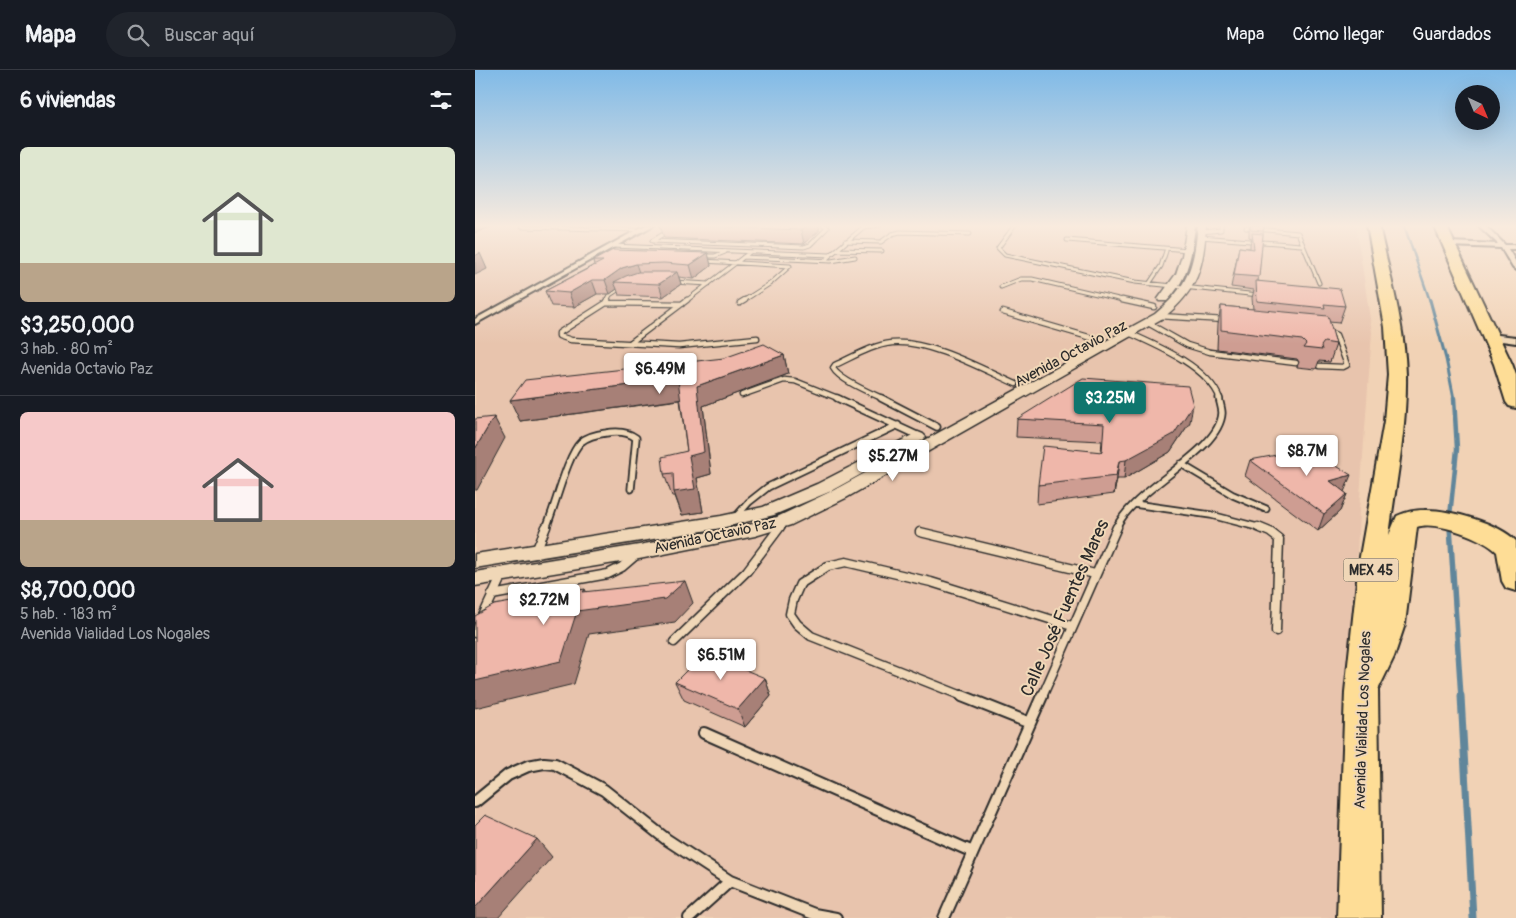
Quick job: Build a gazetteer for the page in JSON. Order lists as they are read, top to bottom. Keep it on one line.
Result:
{"streets":{"highway":["MEX 45","Avenida Vialidad Los Nogales"],"street":["Avenida Octavio Paz"],"lane":["Calle José Fuentes Mares"]},"crossings":[["Avenida Octavio Paz","Calle José Fuentes Mares"]],"north":"bottom right","page":{"header":"Mapa","search":"Buscar aquí","nav":["Mapa","Cómo llegar","Guardados"],"heading":"6 viviendas","list":[{"name":"$3,250,000","note":"3 hab. · 80 m² · Avenida Octavio Paz"},{"name":"$8,700,000","note":"5 hab. · 183 m² · Avenida Vialidad Los Nogales"}],"price":["$6.49M","$3.25M","$8.7M","$5.27M","$2.72M","$6.51M"]}}
